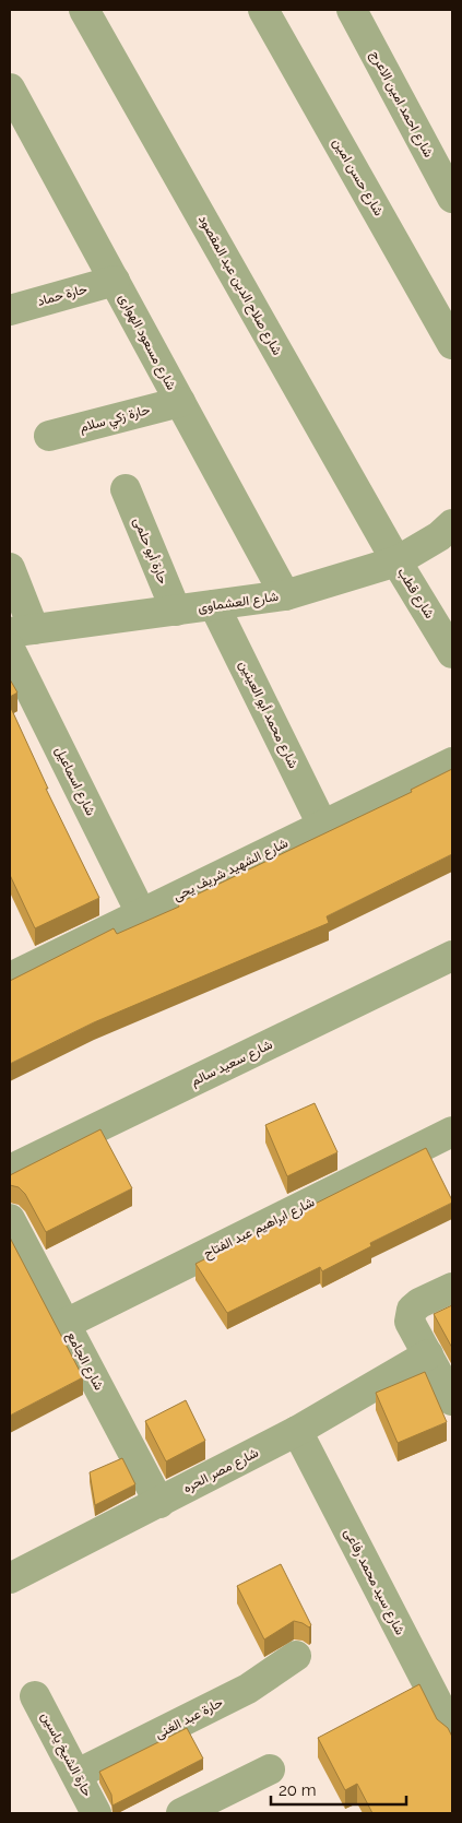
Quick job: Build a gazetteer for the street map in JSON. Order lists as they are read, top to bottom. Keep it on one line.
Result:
{"streets":{"street":["شارع احمد امين الاعرج","شارع حسن امين","شارع صلاح الدين عبد المقصود","حارة حماد","شارع مسعود الهوارى","حارة زكي سلام","حارة أبو حلمى","شارع قطب","شارع العشماوى","شارع محمد أبو العينين","شارع اسماعيل","شارع الشهيد شريف يحى","شارع سعيد سالم","شارع ابراهيم عبد الفتاح","شارع الجامع","شارع مصر الحره","شارع سيد محمد رفاعى","حارة عبد الغنى","حارة الشيخ ياسين"]},"crossings":[["شارع صلاح الدين عبد المقصود","شارع قطب"],["شارع صلاح الدين عبد المقصود","شارع العشماوى"],["حارة حماد","شارع مسعود الهوارى"],["شارع مسعود الهوارى","حارة زكي سلام"],["شارع مسعود الهوارى","شارع العشماوى"],["حارة أبو حلمى","شارع العشماوى"],["شارع قطب","شارع العشماوى"],["شارع العشماوى","شارع محمد أبو العينين"],["شارع محمد أبو العينين","شارع الشهيد شريف يحى"],["شارع اسماعيل","شارع الشهيد شريف يحى"],["شارع ابراهيم عبد الفتاح","شارع الجامع"],["شارع الجامع","شارع مصر الحره"],["شارع مصر الحره","شارع سيد محمد رفاعى"],["حارة عبد الغنى","حارة الشيخ ياسين"]],"scale_bar":"20 m"}
